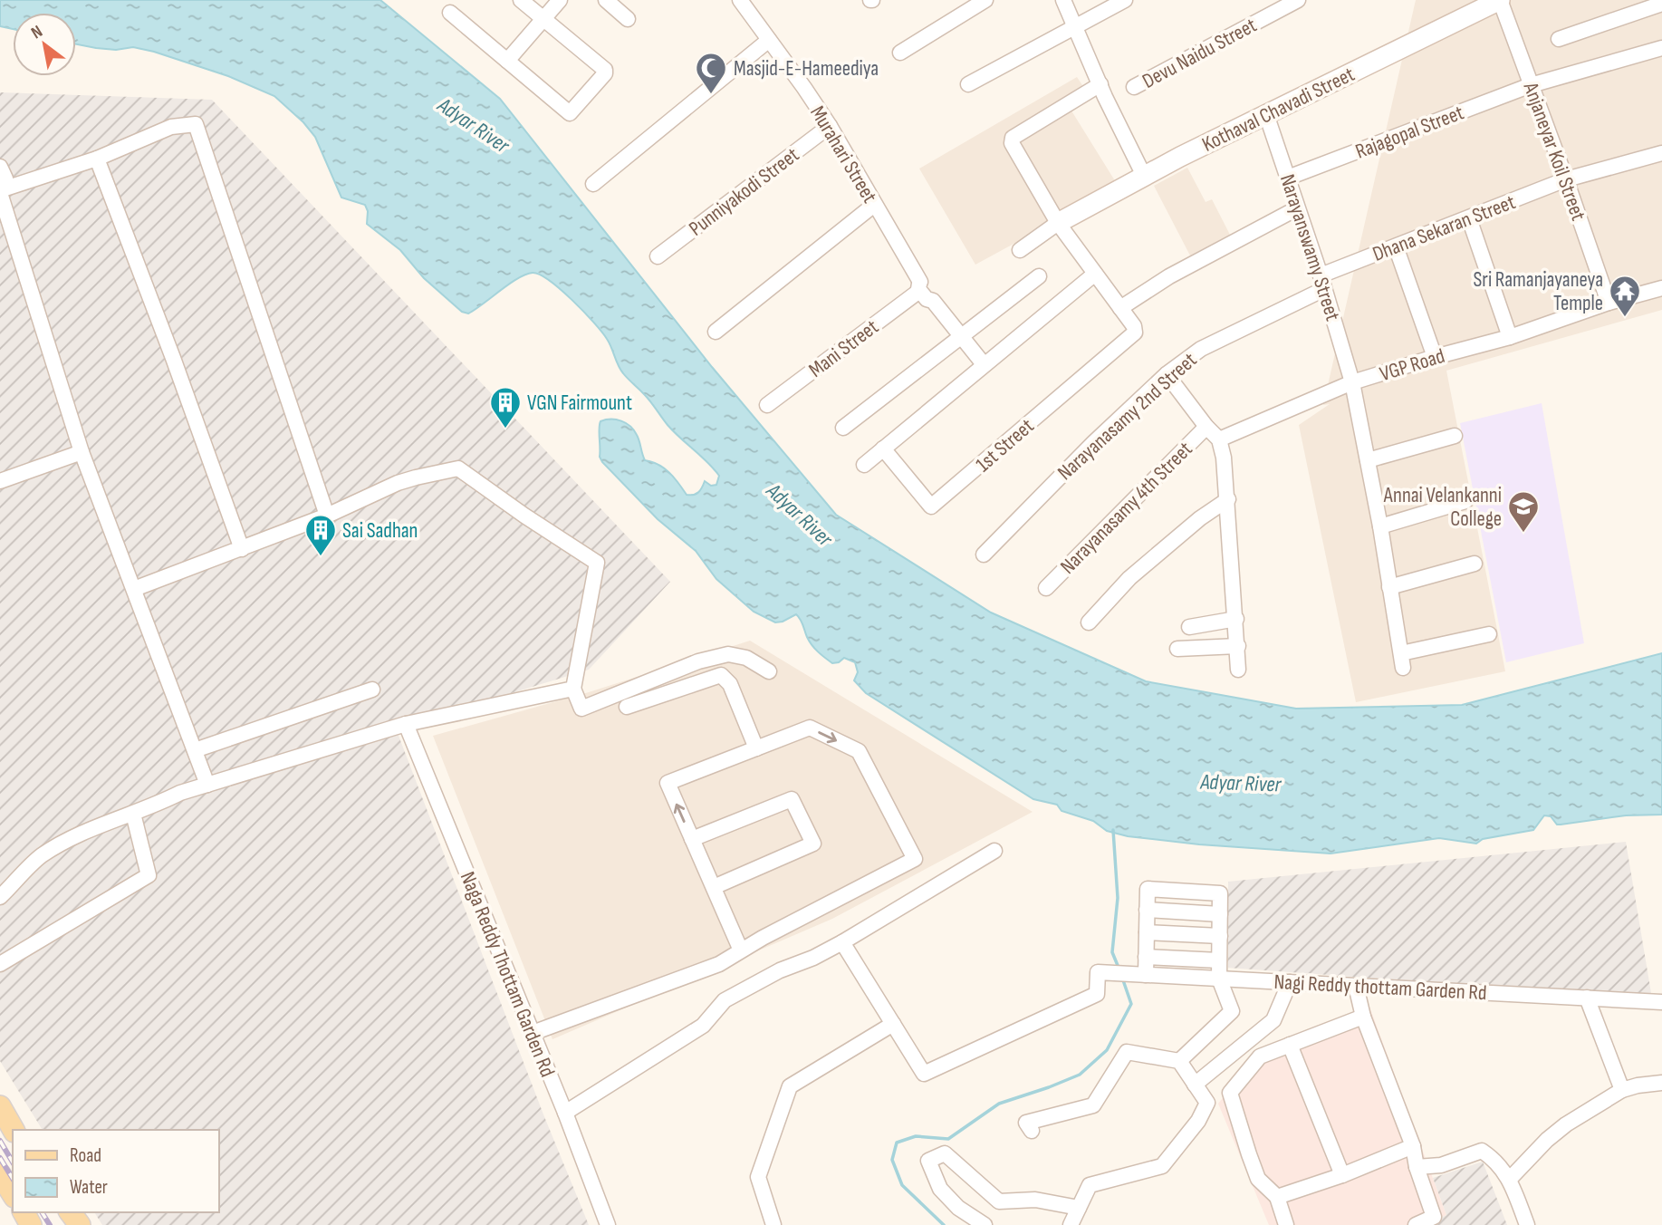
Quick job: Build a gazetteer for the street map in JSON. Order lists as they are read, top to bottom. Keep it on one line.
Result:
{"streets":{"street":["Devu Naidu Street","Kothaval Chavadi Street","Rajagopal Street","Anjaneyar Koil Street","Murahari Street","Punniyakodi Street","Dhana Sekaran Street","Narayanswamy Street","Mani Street","VGP Road","Narayanasamy 2nd Street","1st Street","Narayanasamy 4th Street","Naga Reddy Thottam Garden Rd","Nagi Reddy thottam Garden Rd"]},"crossings":[["Kothaval Chavadi Street","Anjaneyar Koil Street"],["Kothaval Chavadi Street","Narayanswamy Street"],["Rajagopal Street","Anjaneyar Koil Street"],["Rajagopal Street","Narayanswamy Street"],["Anjaneyar Koil Street","Dhana Sekaran Street"],["Anjaneyar Koil Street","VGP Road"],["Murahari Street","Punniyakodi Street"],["Murahari Street","Mani Street"],["Dhana Sekaran Street","Narayanswamy Street"],["Dhana Sekaran Street","Narayanasamy 2nd Street"],["Narayanswamy Street","VGP Road"],["Narayanswamy Street","Narayanasamy 2nd Street"]],"water":["Adyar River"],"places":{"mosque":["Masjid-E-Hameediya"],"temple":["Sri Ramanjayaneya Temple"],"building":["VGN Fairmount","Sai Sadhan"],"school or university":["Annai Velankanni College"]},"legend":["Road","Water"],"north":"top left"}
